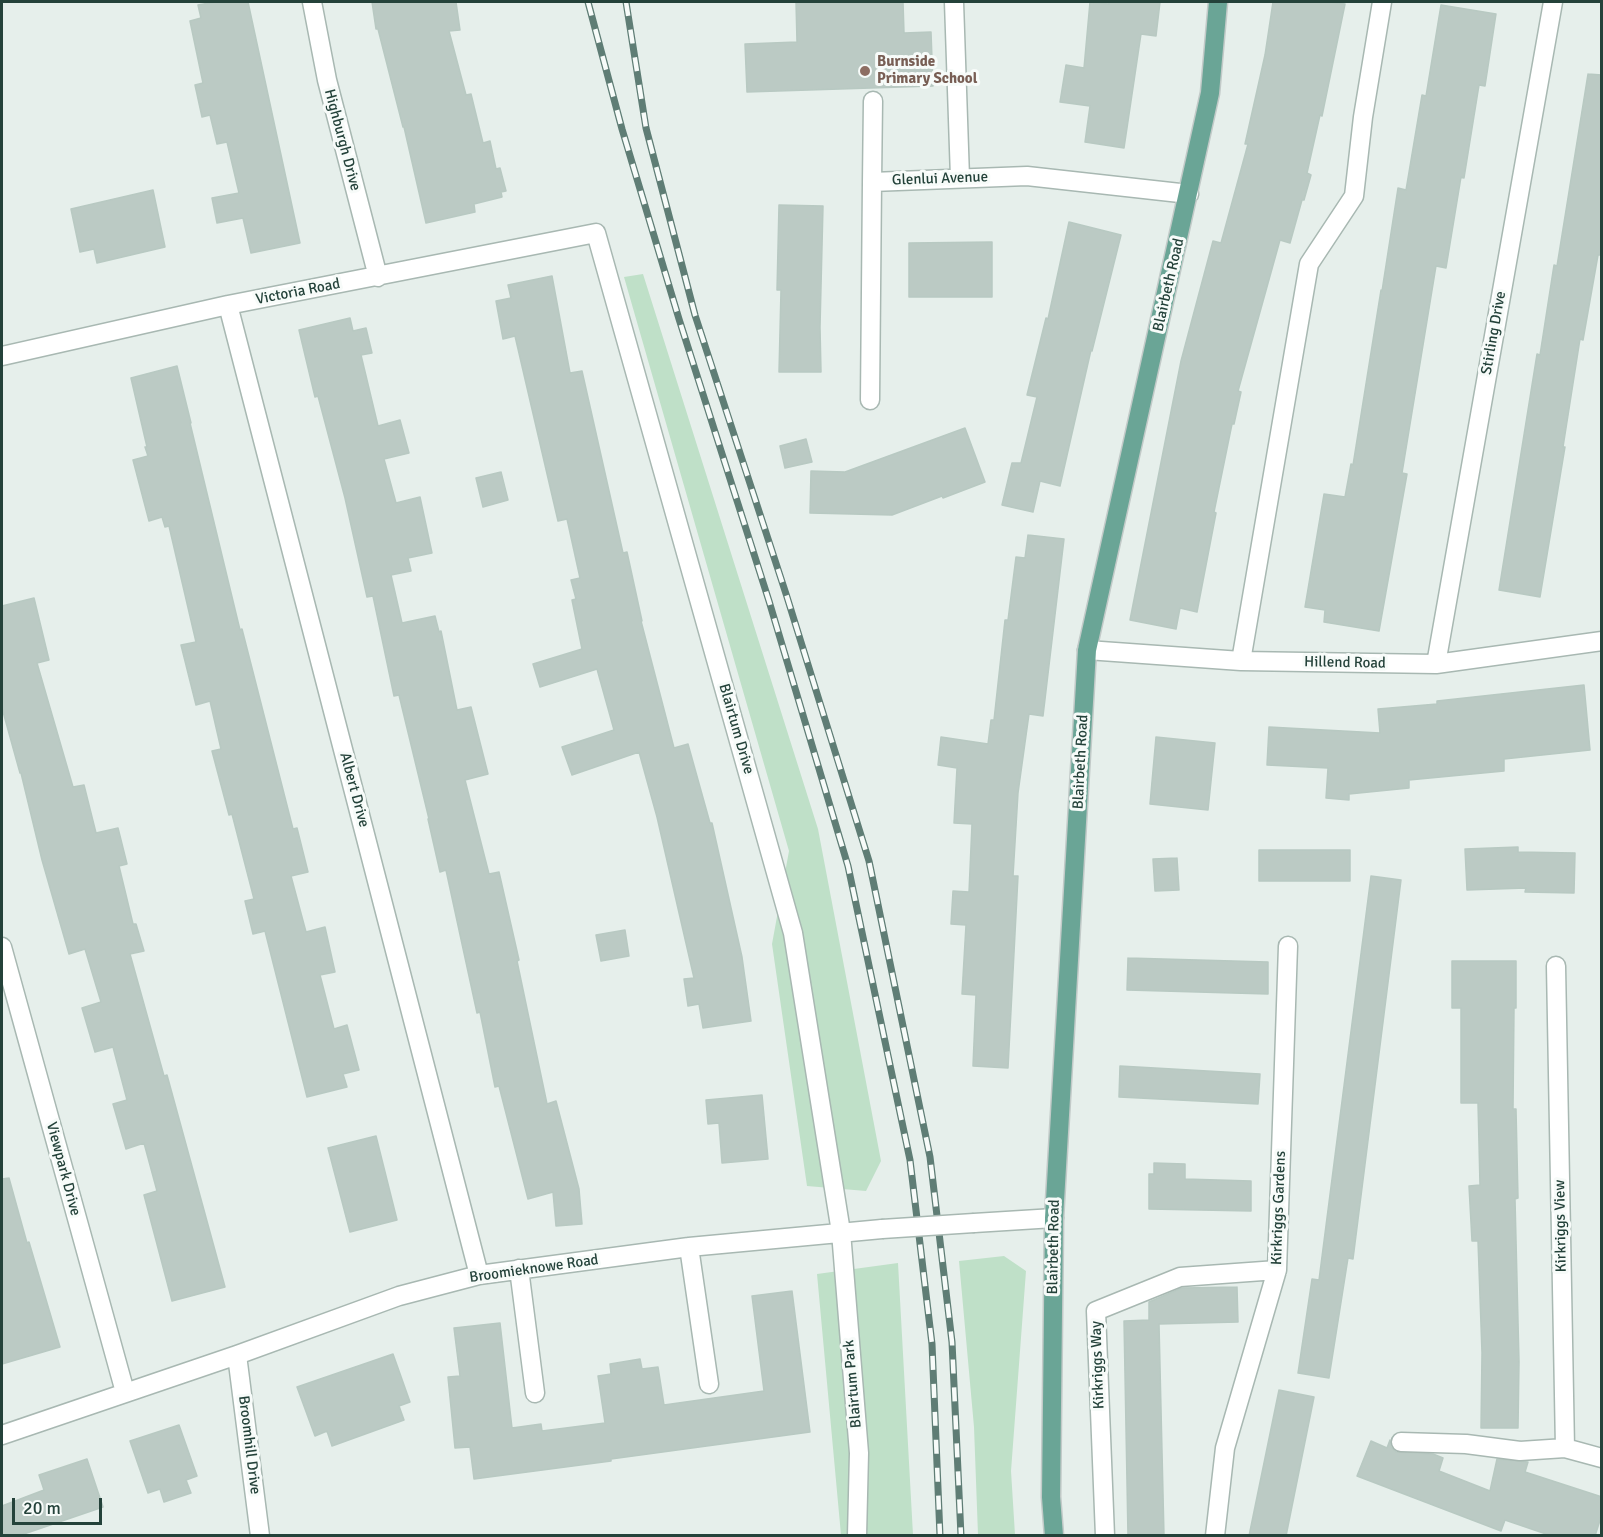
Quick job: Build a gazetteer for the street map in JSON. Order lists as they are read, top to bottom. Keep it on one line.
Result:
{"streets":{"main road":["Blairbeth Road"],"street":["Highburgh Drive","Glenlui Avenue","Victoria Road","Stirling Drive","Hillend Road","Blairtum Drive","Albert Drive","Viewpark Drive","Kirkriggs Gardens","Kirkriggs View","Broomieknowe Road","Kirkriggs Way","Blairtum Park","Broomhill Drive"]},"crossings":[["Highburgh Drive","Victoria Road"],["Glenlui Avenue","Blairbeth Road"],["Blairbeth Road","Hillend Road"],["Blairbeth Road","Broomieknowe Road"],["Victoria Road","Blairtum Drive"],["Victoria Road","Albert Drive"],["Stirling Drive","Hillend Road"],["Blairtum Drive","Broomieknowe Road"],["Blairtum Drive","Blairtum Park"],["Albert Drive","Broomieknowe Road"],["Viewpark Drive","Broomieknowe Road"],["Kirkriggs Gardens","Kirkriggs Way"],["Broomieknowe Road","Blairtum Park"],["Broomieknowe Road","Broomhill Drive"]],"places":["Burnside Primary School"],"scale_bar":"20 m"}
